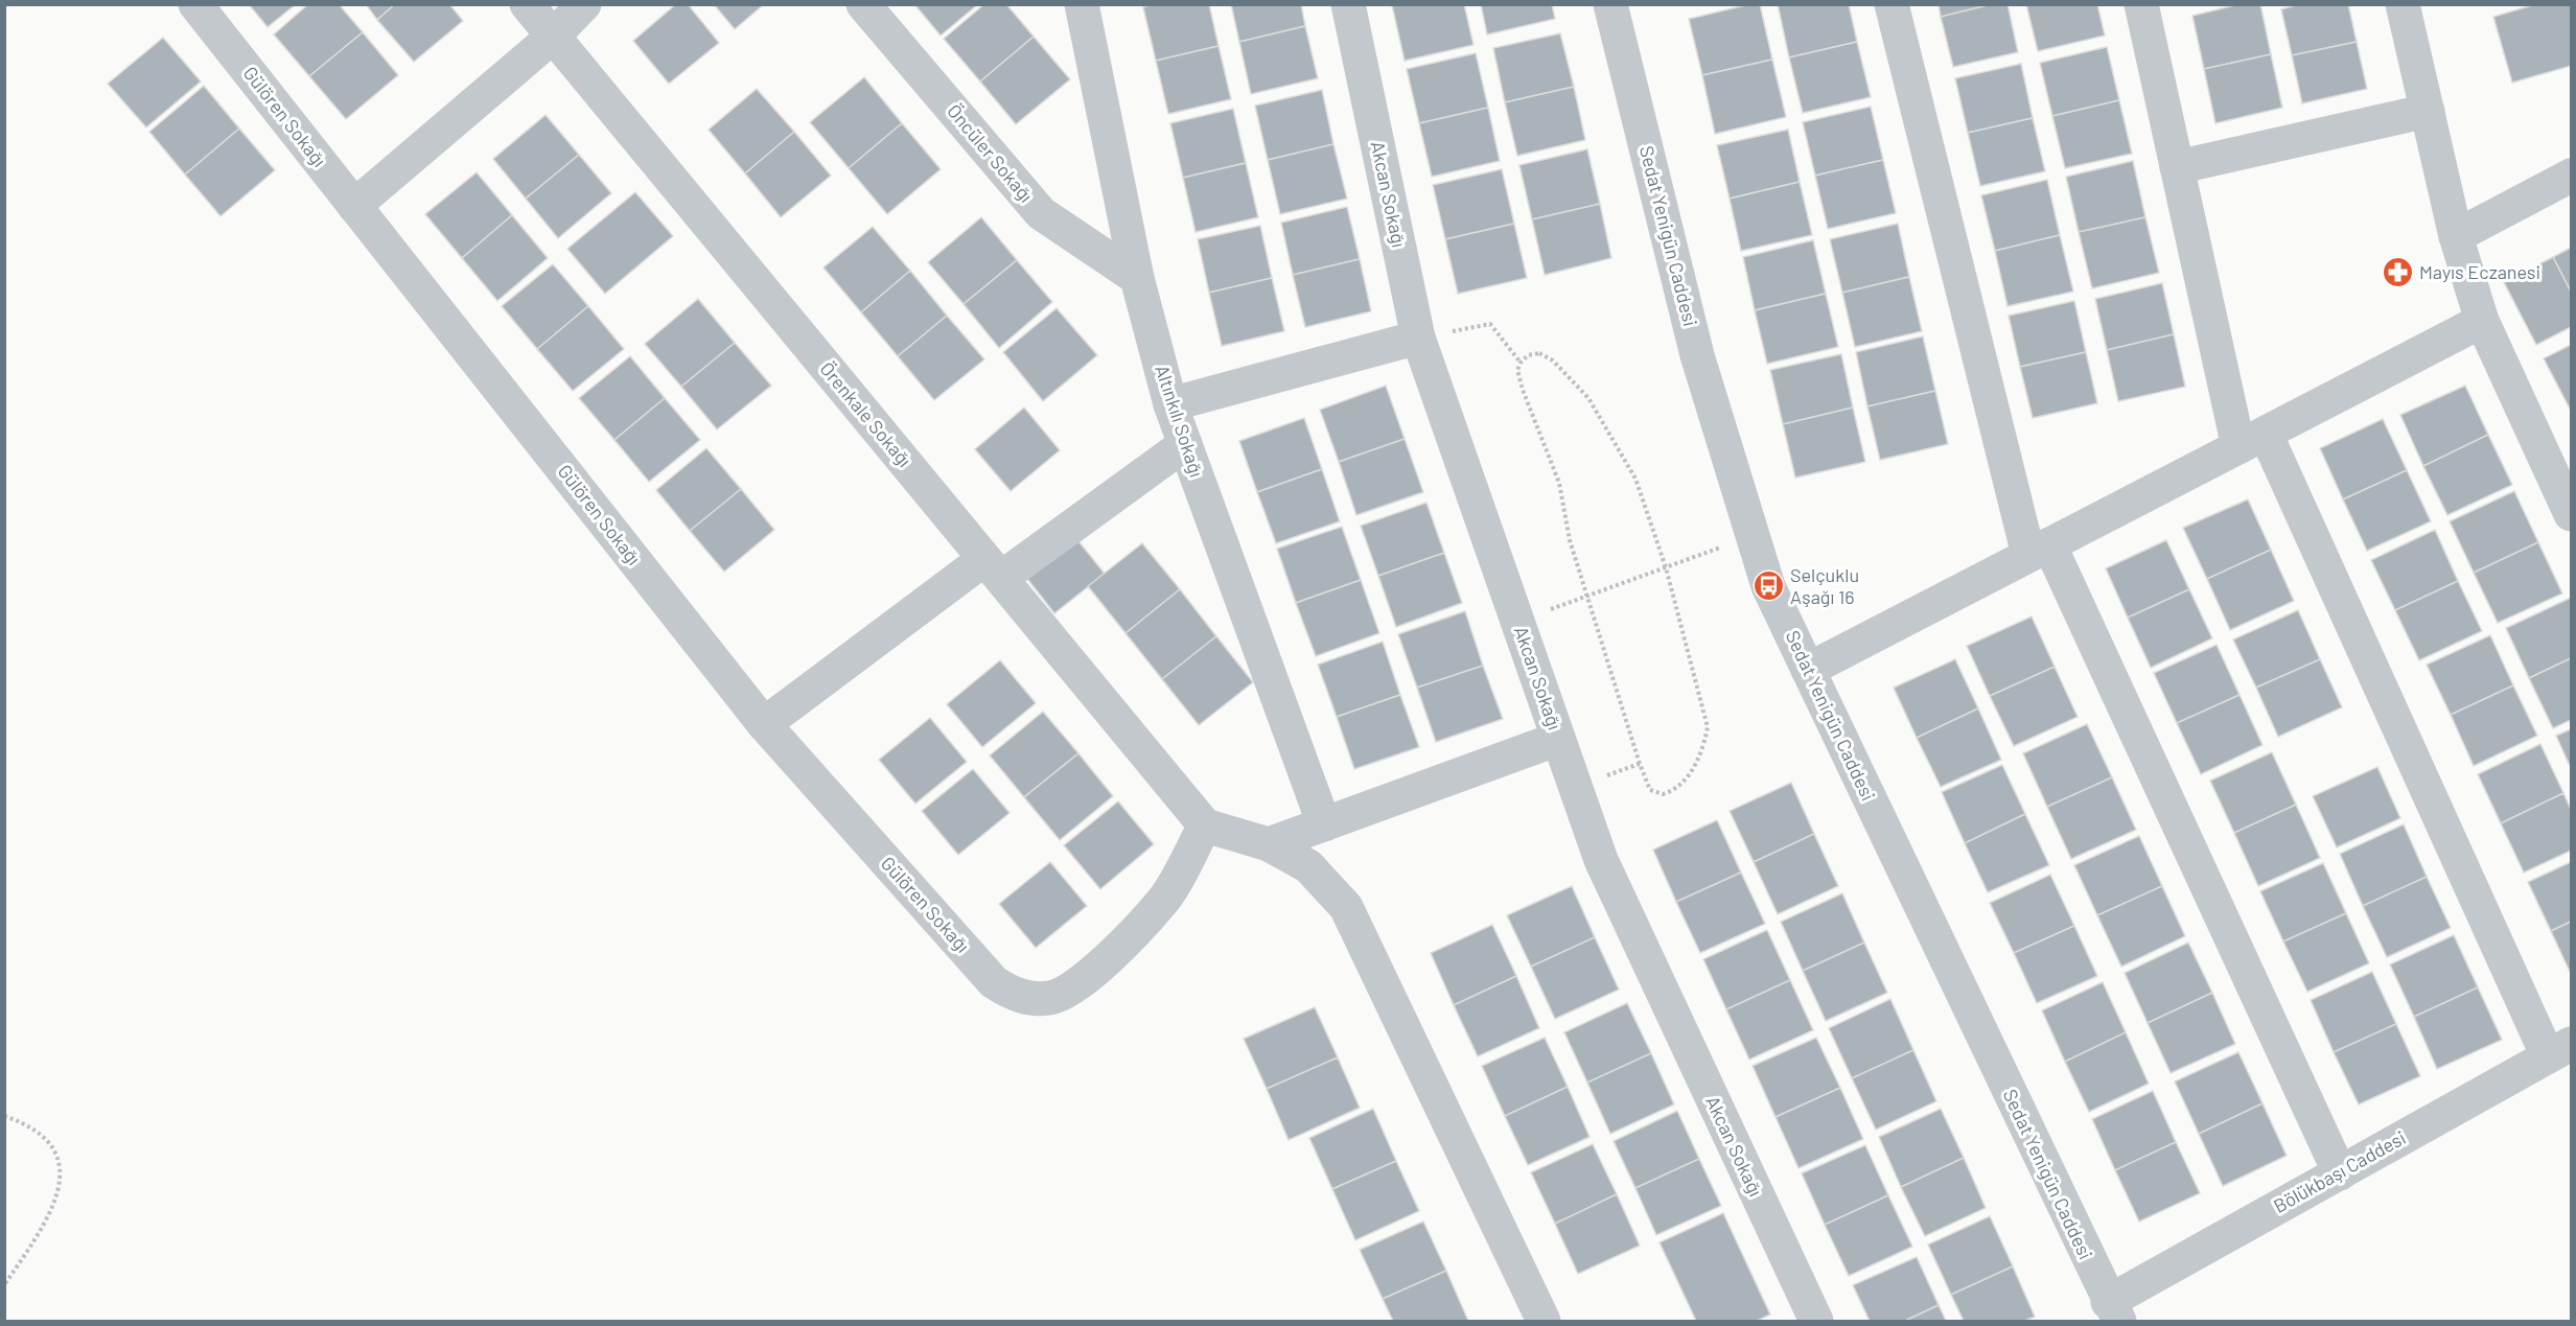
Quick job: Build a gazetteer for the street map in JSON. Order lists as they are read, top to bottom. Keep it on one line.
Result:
{"streets":{"street":["Gülören Sokağı","Öncüler Sokağı","Akcan Sokağı","Sedat Yenigün Caddesi","Örenkale Sokağı","Altınkılı Sokağı","Bölükbaşı Caddesi"]},"crossings":[["Gülören Sokağı","Örenkale Sokağı"],["Öncüler Sokağı","Altınkılı Sokağı"],["Sedat Yenigün Caddesi","Bölükbaşı Caddesi"]],"places":{"pharmacy":["Mayıs Eczanesi"],"bus stop":["Selçuklu Aşağı 16"]}}
